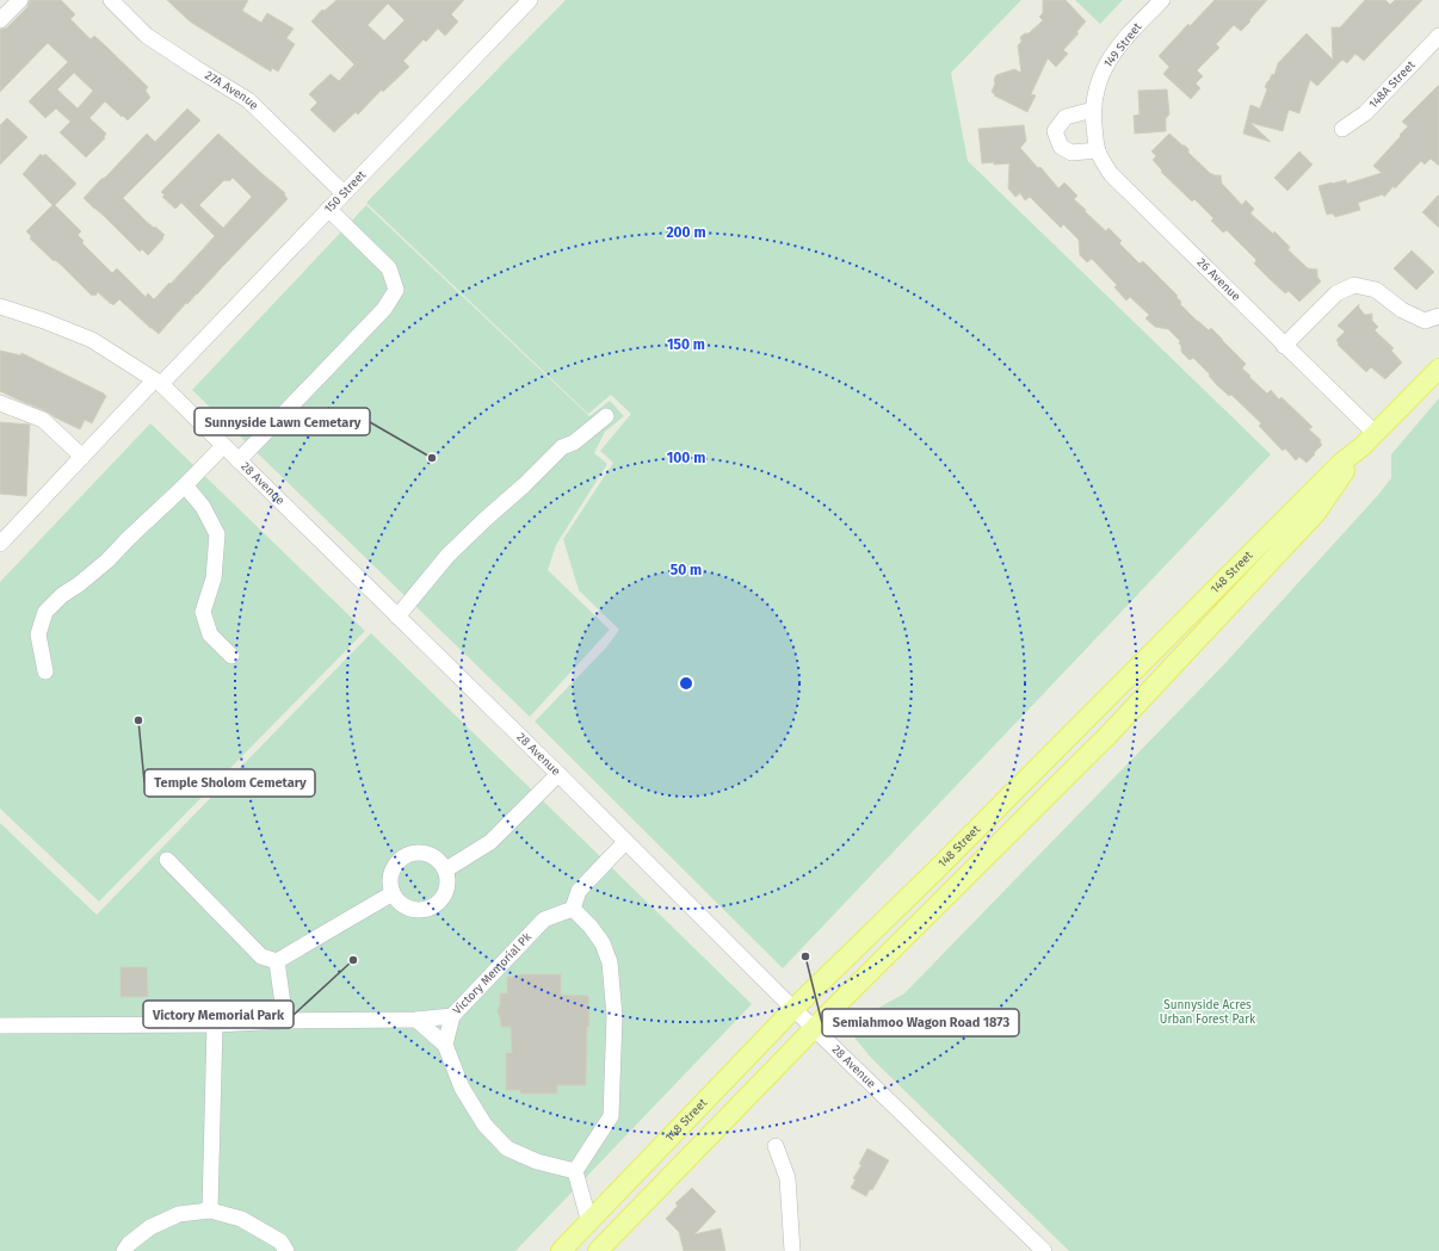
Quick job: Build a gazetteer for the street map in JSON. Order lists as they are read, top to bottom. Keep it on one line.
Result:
{"streets":{"main road":["148 Street"],"street":["149 Street","148A Street","27A Avenue","150 Street","26 Avenue","28 Avenue","Victory Memorial Pk"]},"crossings":[["149 Street","26 Avenue"],["27A Avenue","150 Street"],["150 Street","28 Avenue"],["26 Avenue","148 Street"],["28 Avenue","148 Street"]],"parks":["Sunnyside Acres Urban Forest Park"],"places":["Sunnyside Lawn Cemetary","Temple Sholom Cemetary","Semiahmoo Wagon Road 1873","Victory Memorial Park"],"rings":["200 m","150 m","100 m","50 m"]}
